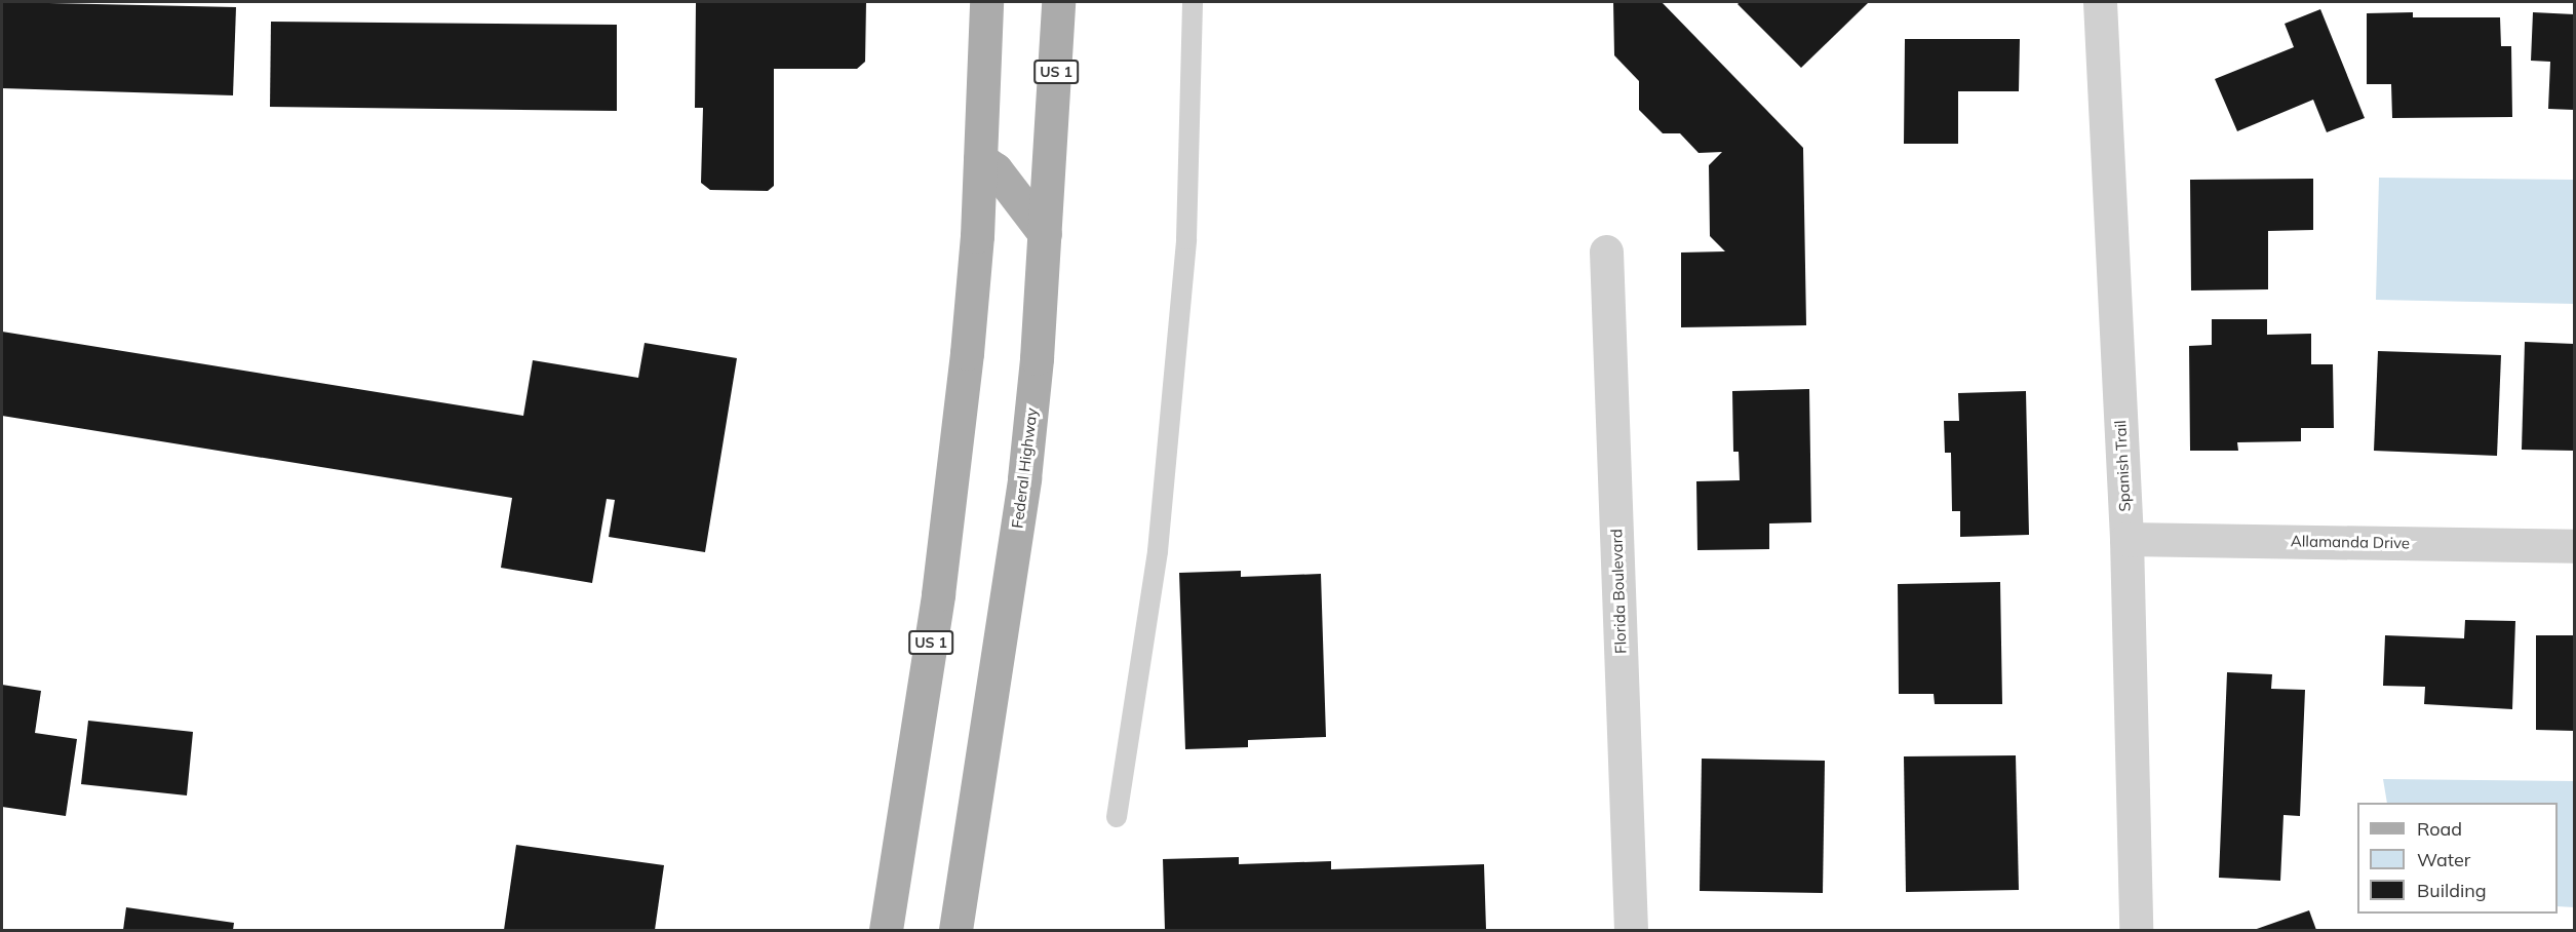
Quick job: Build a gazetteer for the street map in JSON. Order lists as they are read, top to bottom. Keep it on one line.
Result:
{"streets":{"main road":["US 1","Federal Highway"],"street":["Spanish Trail","Allamanda Drive","Florida Boulevard"]},"crossings":[["Spanish Trail","Allamanda Drive"]],"legend":["Road","Water","Building"]}
